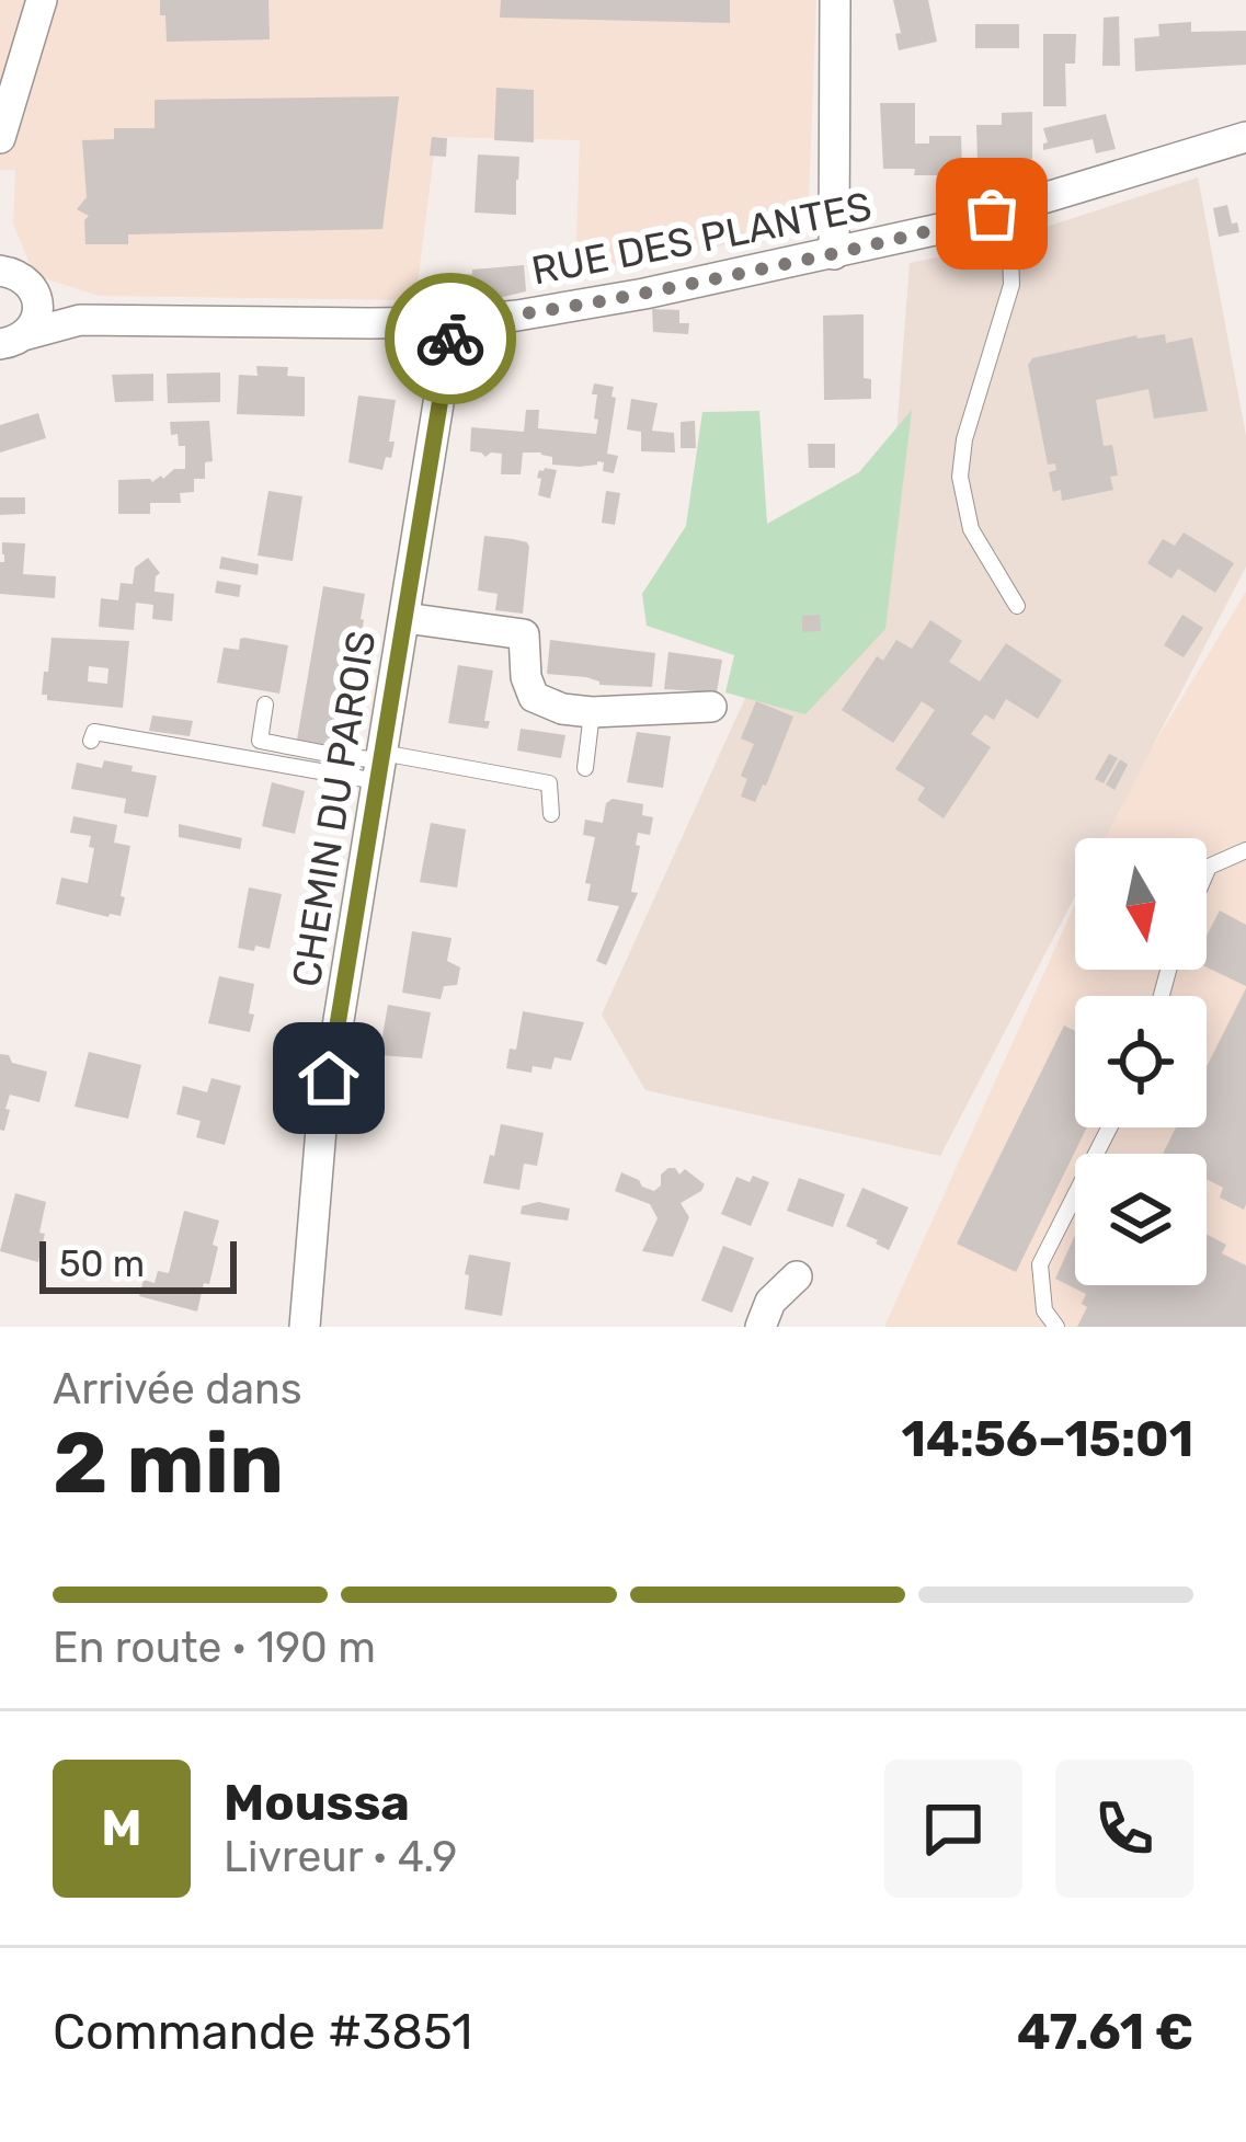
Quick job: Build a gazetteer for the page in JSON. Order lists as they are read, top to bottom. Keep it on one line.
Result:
{"streets":{"street":["RUE DES PLANTES","CHEMIN DU PAROIS"]},"crossings":[["RUE DES PLANTES","CHEMIN DU PAROIS"]],"scale_bar":"50 m","north":"bottom","page":{"scale":"50 m","heading":["2 min","Arrivée dans","14:56–15:01"],"panel":["Moussa","Livreur · 4.9","Commande #3851","47.61 €"],"bar":"En route · 190 m","round":"M"}}
